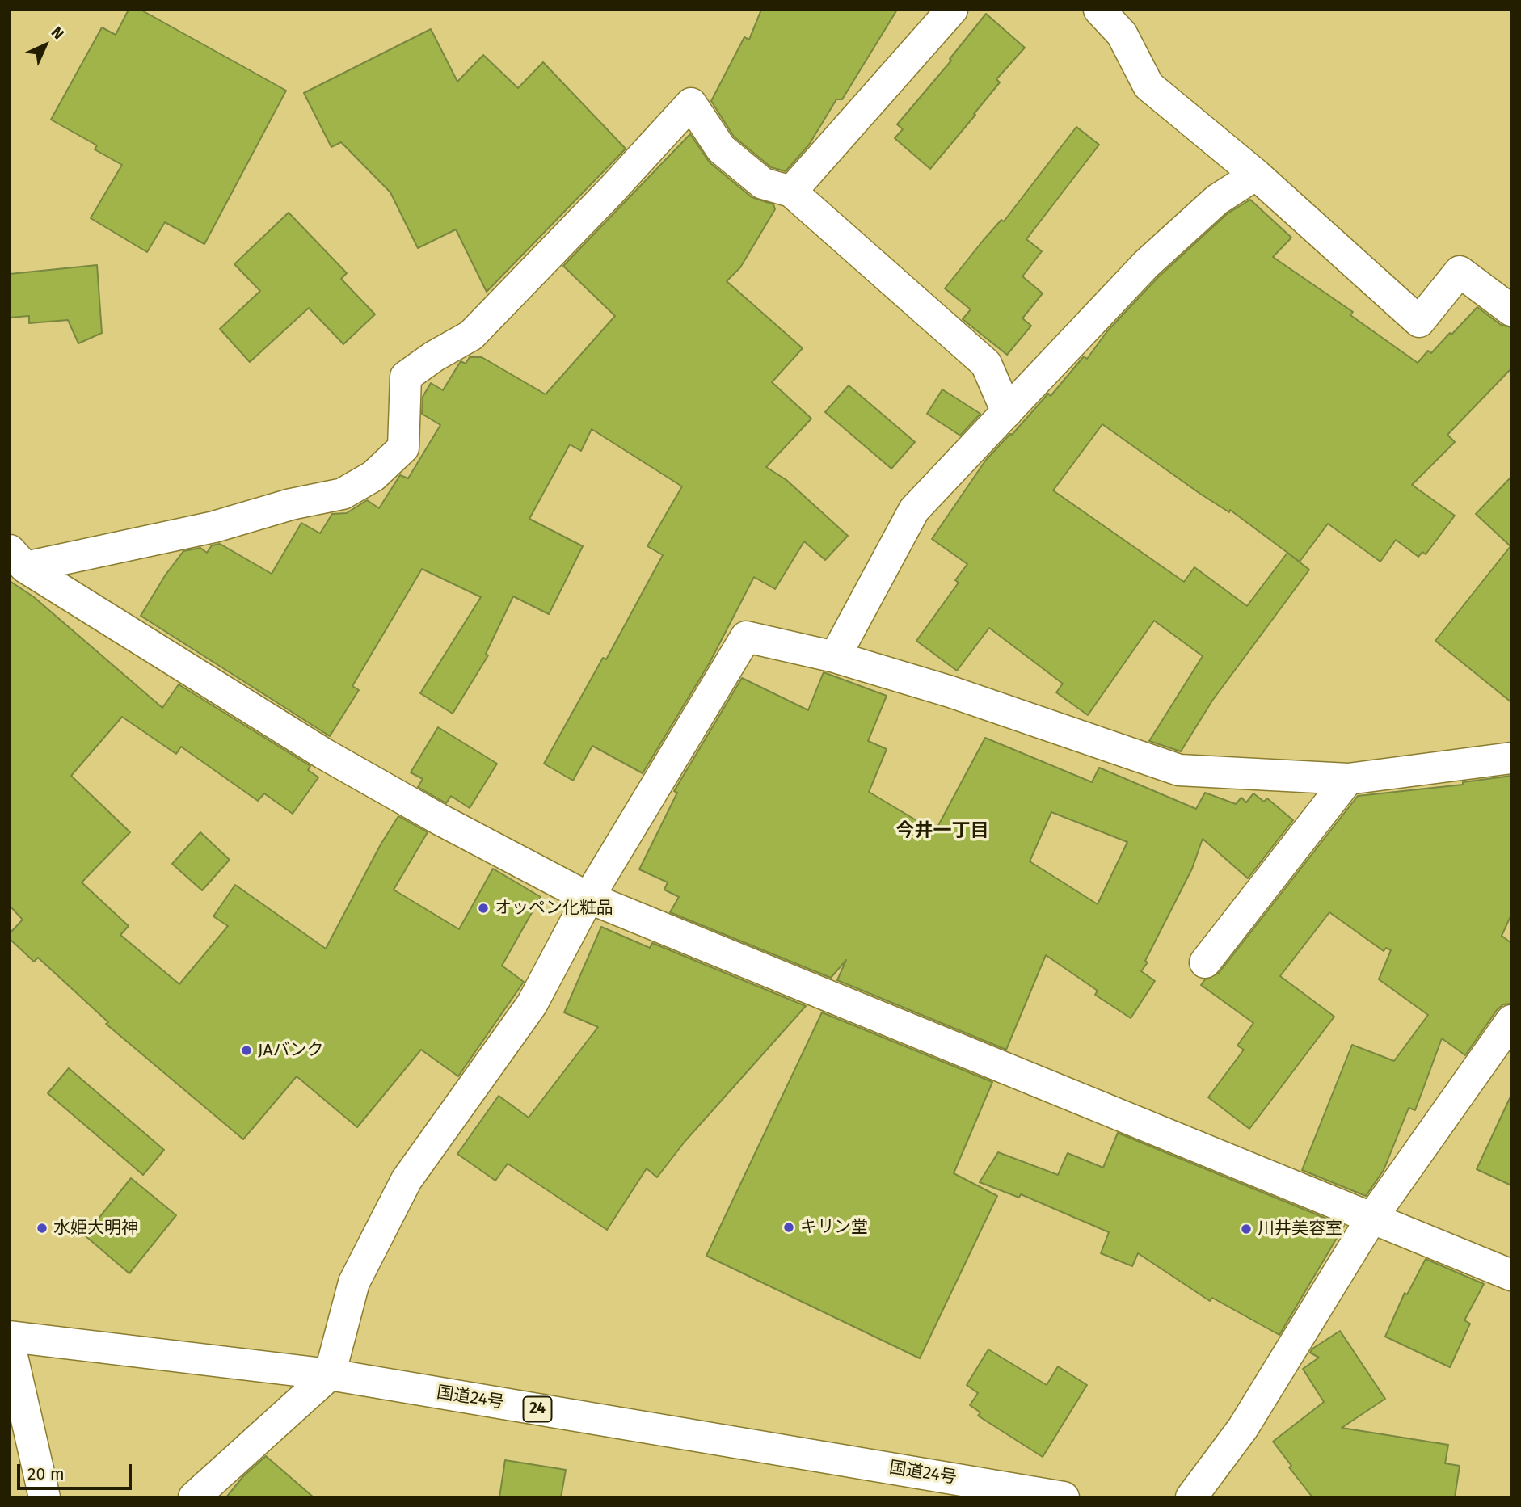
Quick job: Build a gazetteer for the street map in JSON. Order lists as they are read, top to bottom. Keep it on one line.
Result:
{"streets":{"main road":["国道24号","24"]},"districts":["今井一丁目"],"places":["オッペン化粧品","JAバンク","キリン堂","水姫大明神","川井美容室"],"scale_bar":"20 m","north":"top right"}
